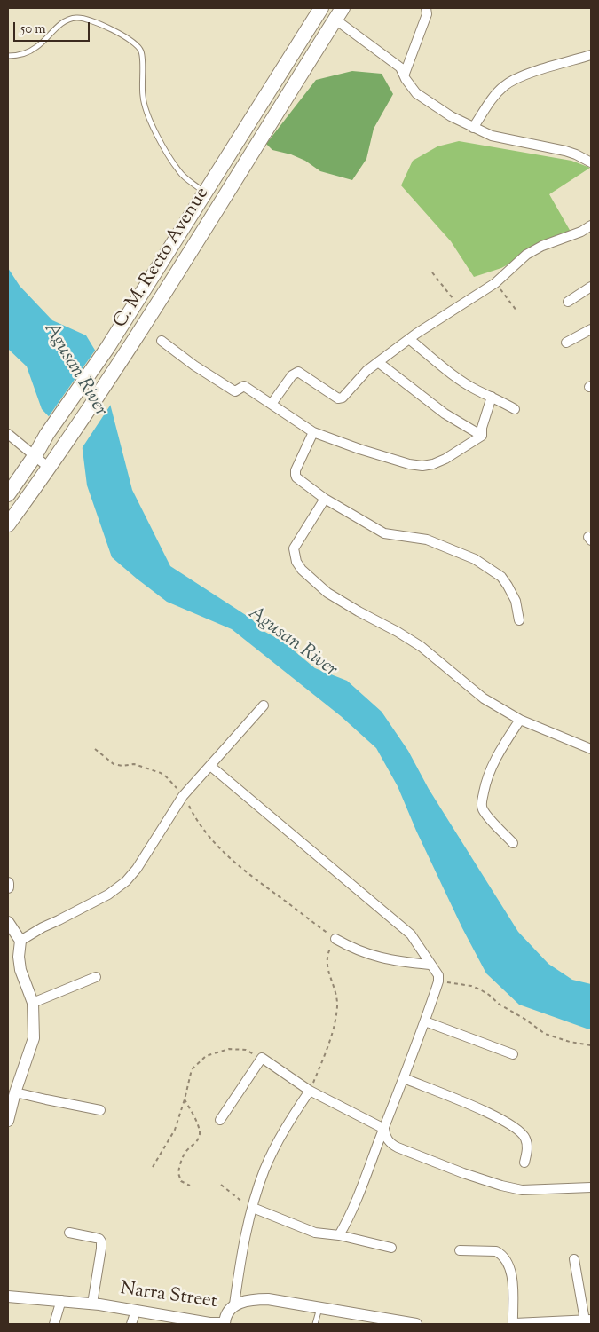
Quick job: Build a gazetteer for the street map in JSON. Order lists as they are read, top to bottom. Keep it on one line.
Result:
{"streets":{"highway":["C. M. Recto Avenue"],"street":["Narra Street"]},"water":["Agusan River"],"scale_bar":"50 m"}
